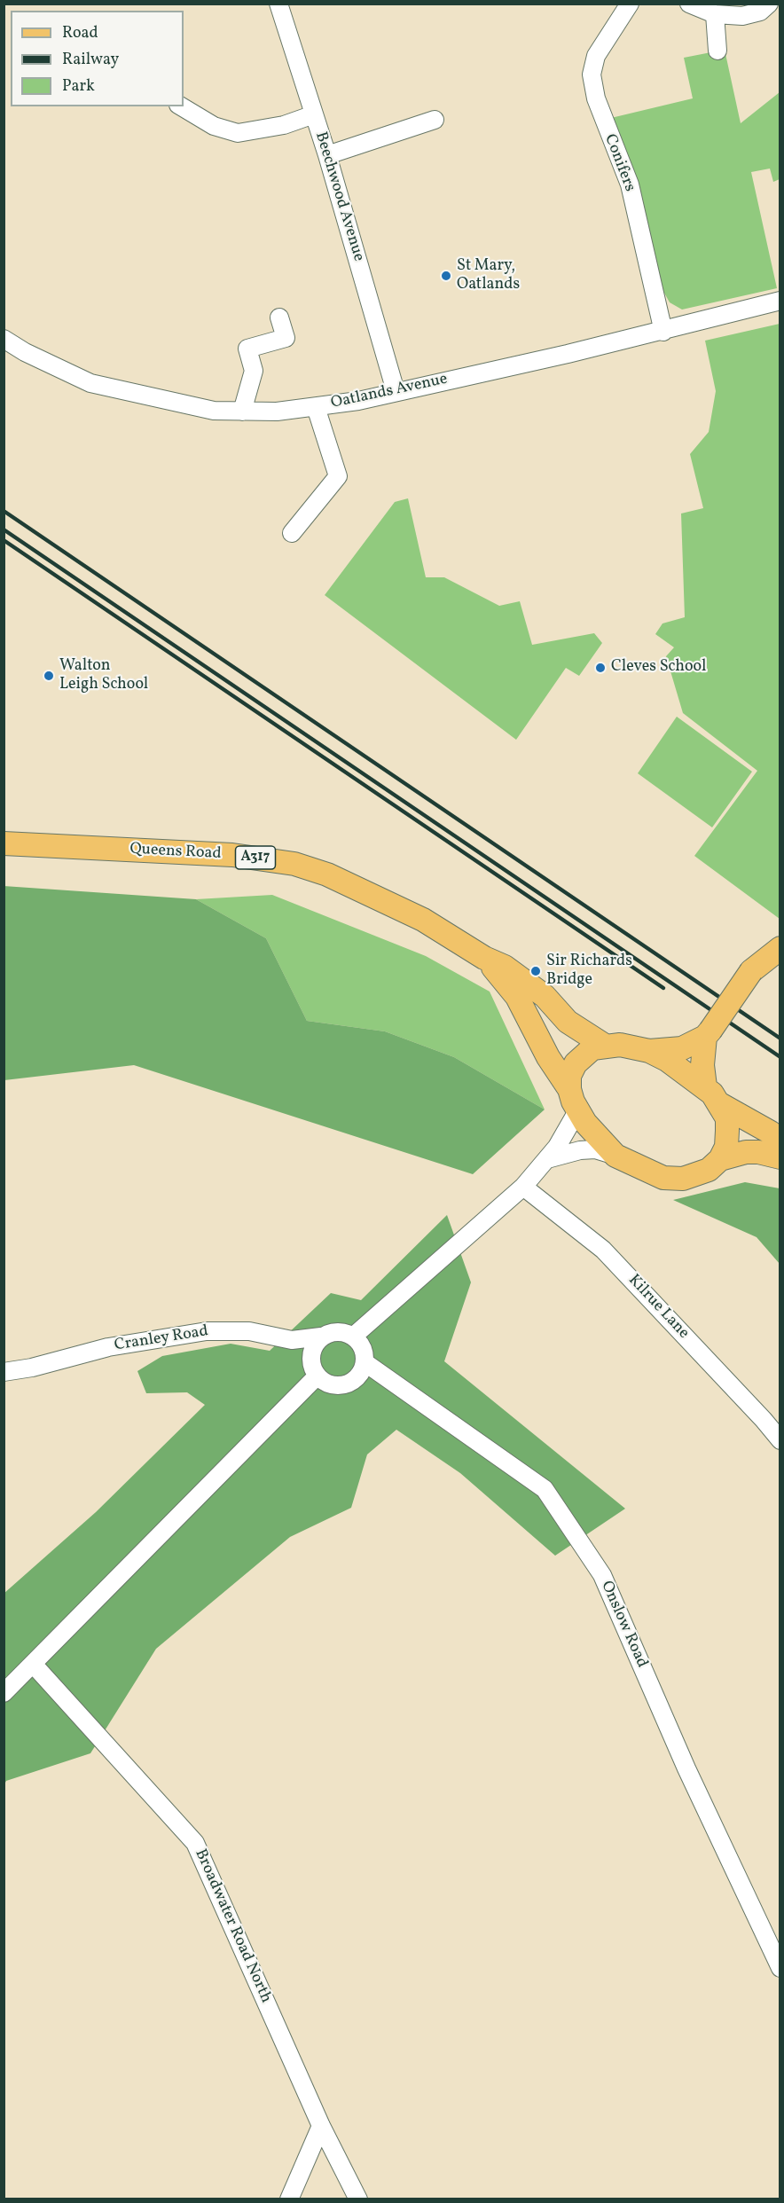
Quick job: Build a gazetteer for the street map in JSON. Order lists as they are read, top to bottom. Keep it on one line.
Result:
{"streets":{"main road":["Queens Road","A317"],"street":["Conifers","Beechwood Avenue","Oatlands Avenue","Kilrue Lane","Cranley Road","Onslow Road","Broadwater Road North"]},"crossings":[["Conifers","Oatlands Avenue"],["Beechwood Avenue","Oatlands Avenue"],["Cranley Road","Onslow Road"]],"places":["St Mary, Oatlands","Cleves School","Walton Leigh School","Sir Richards Bridge"],"legend":["Road","Railway","Park"]}
